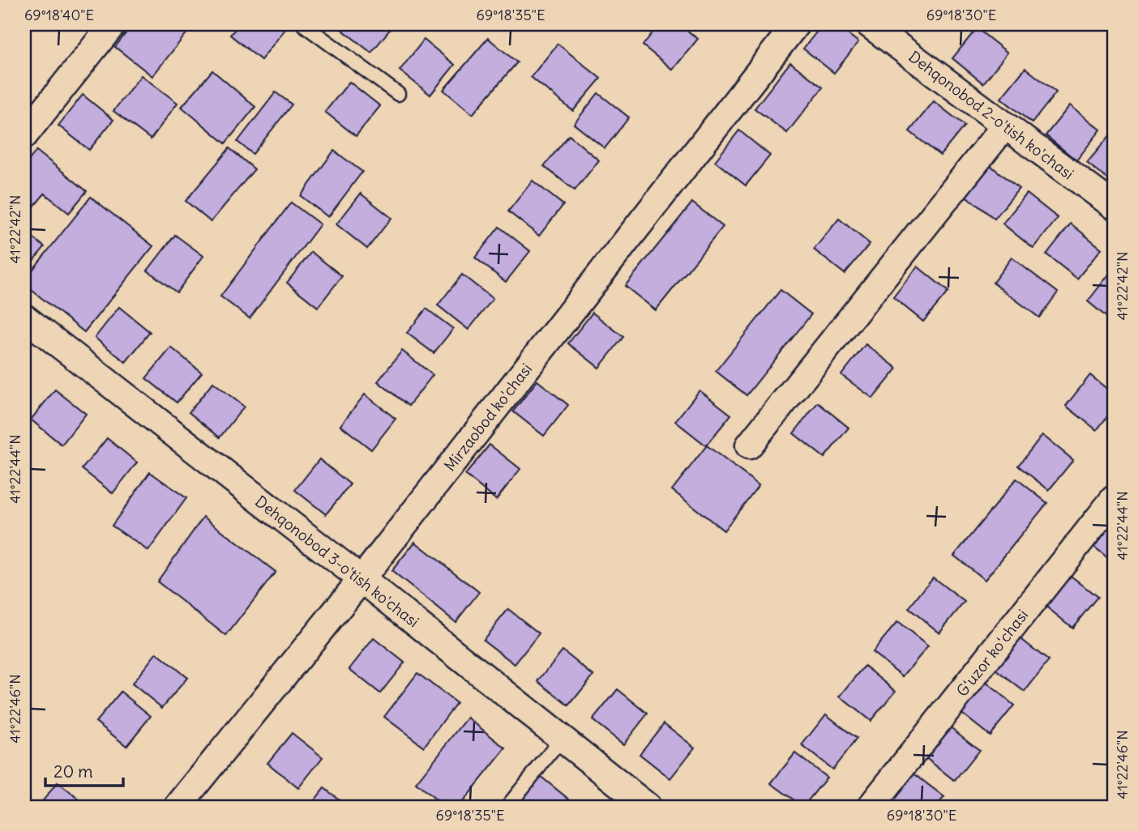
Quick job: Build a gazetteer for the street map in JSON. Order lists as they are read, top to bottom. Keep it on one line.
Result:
{"streets":{"street":["Dehqonobod 2-o'tish ko'chasi","Mirzaobod ko'chasi","Dehqonobod 3-o'tish ko'chasi","Gʻuzor koʻchasi"]},"crossings":[["Mirzaobod ko'chasi","Dehqonobod 3-o'tish ko'chasi"]],"scale_bar":"20 m","coordinates":["69°18'40\"E","69°18'35\"E","69°18'30\"E","41°22'42\"N","41°22'44\"N","41°22'46\"N"]}
